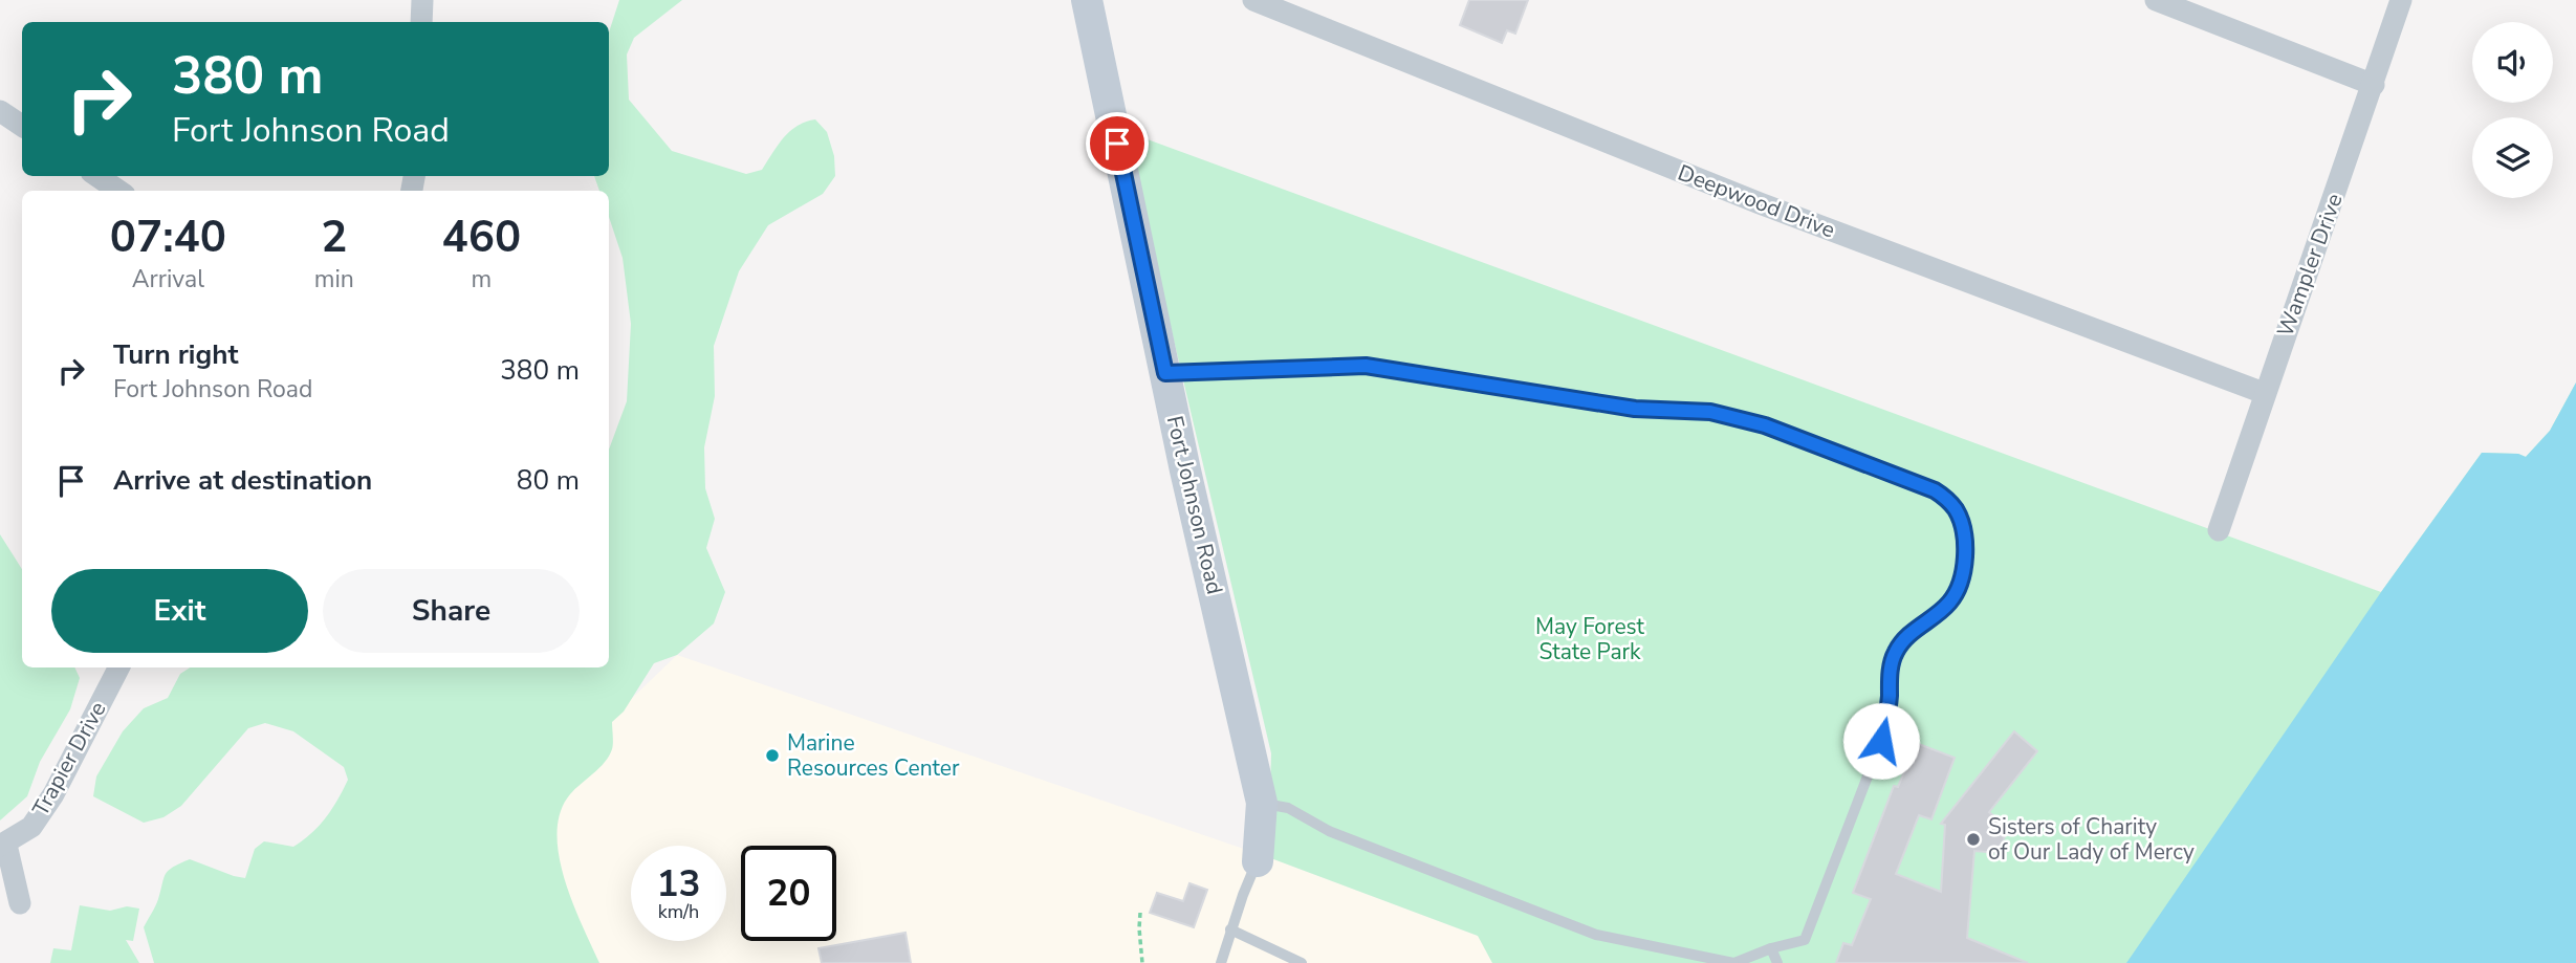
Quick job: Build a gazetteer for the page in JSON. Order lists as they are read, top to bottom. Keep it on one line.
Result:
{"streets":{"street":["Deepwood Drive","Wampler Drive","Fort Johnson Road","Trapier Drive"]},"crossings":[["Deepwood Drive","Wampler Drive"]],"parks":["May Forest State Park"],"places":["Marine Resources Center","Sisters of Charity of Our Lady of Mercy"],"page":{"turn":["380 m","Fort Johnson Road"],"eta":["07:40","Arrival","2","min","460","m"],"list":[{"name":"Turn right","note":"Fort Johnson Road","value":"380 m"},{"name":"Arrive at destination","value":"80 m"}],"buttons":["Exit","Share"],"speed":"13 km/h","limit":"20"}}
